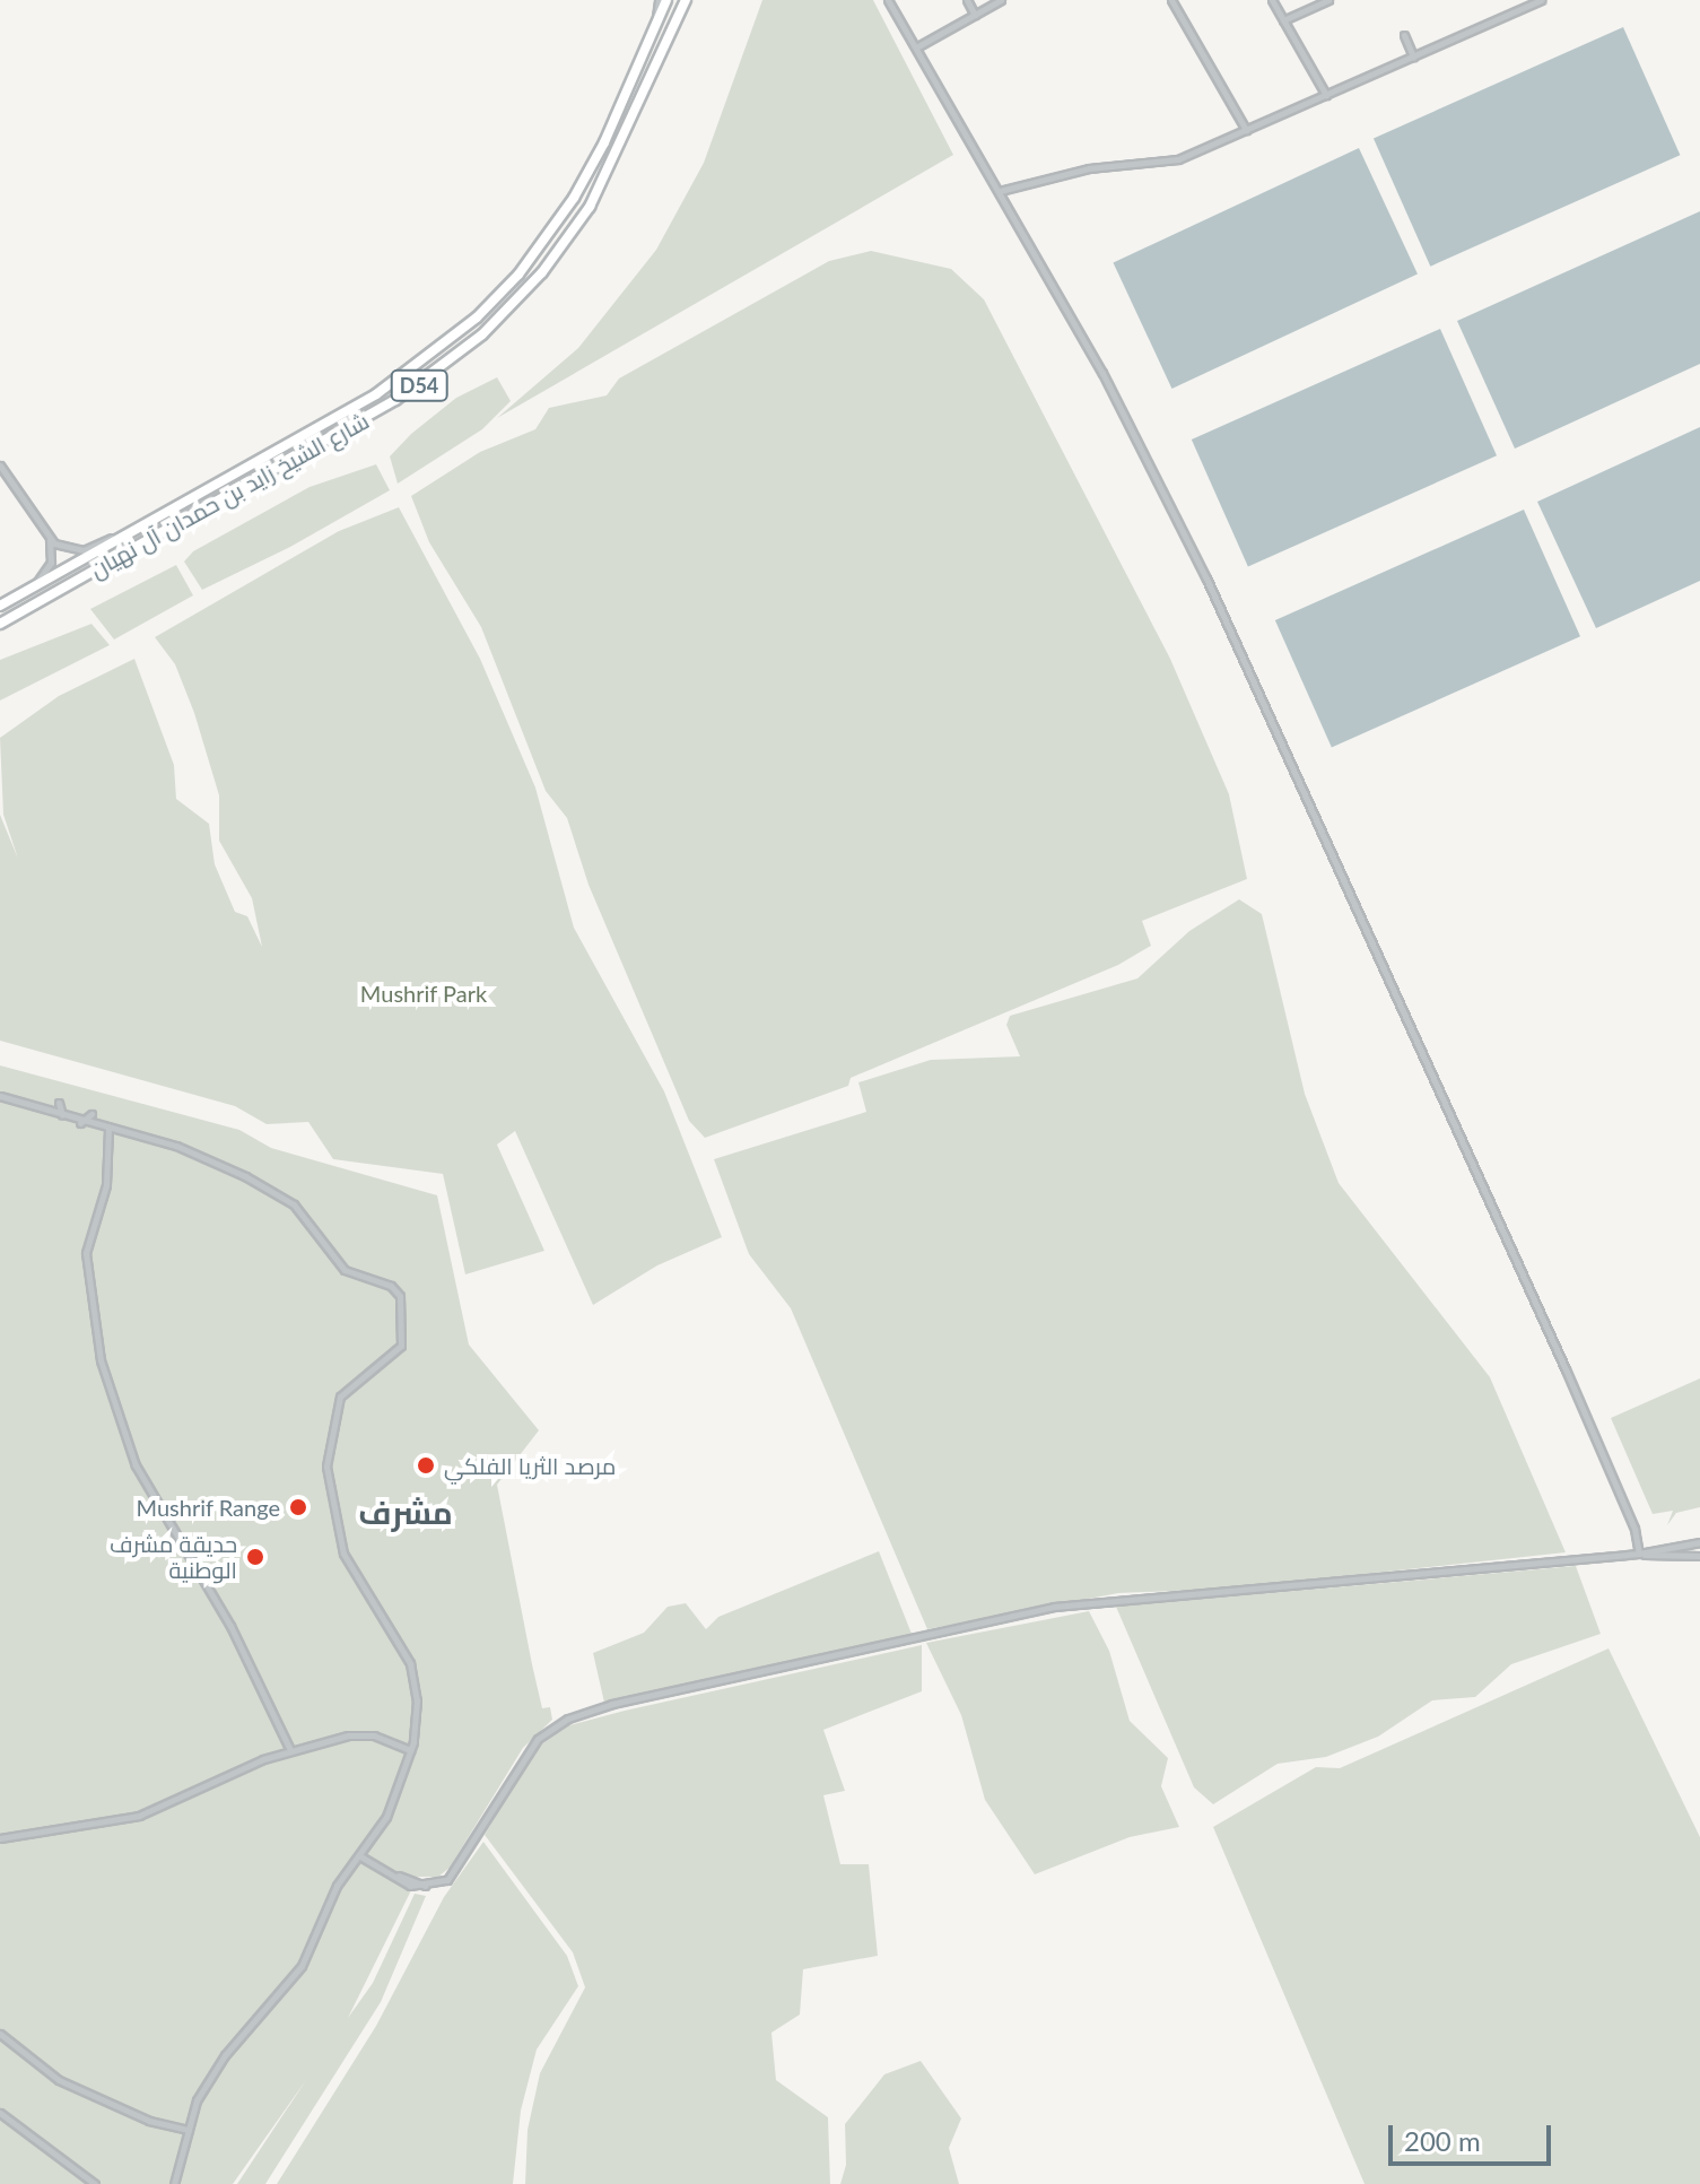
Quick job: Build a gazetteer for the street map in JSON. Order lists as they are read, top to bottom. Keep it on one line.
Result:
{"streets":{"highway":["D54","شارع الشيخ زايد بن حمدان آل نهيان"]},"districts":["مشرف"],"parks":["Mushrif Park"],"places":["مرصد الثريا الفلكي","Mushrif Range","حديقة مشرف الوطنية"],"scale_bar":"200 m"}
